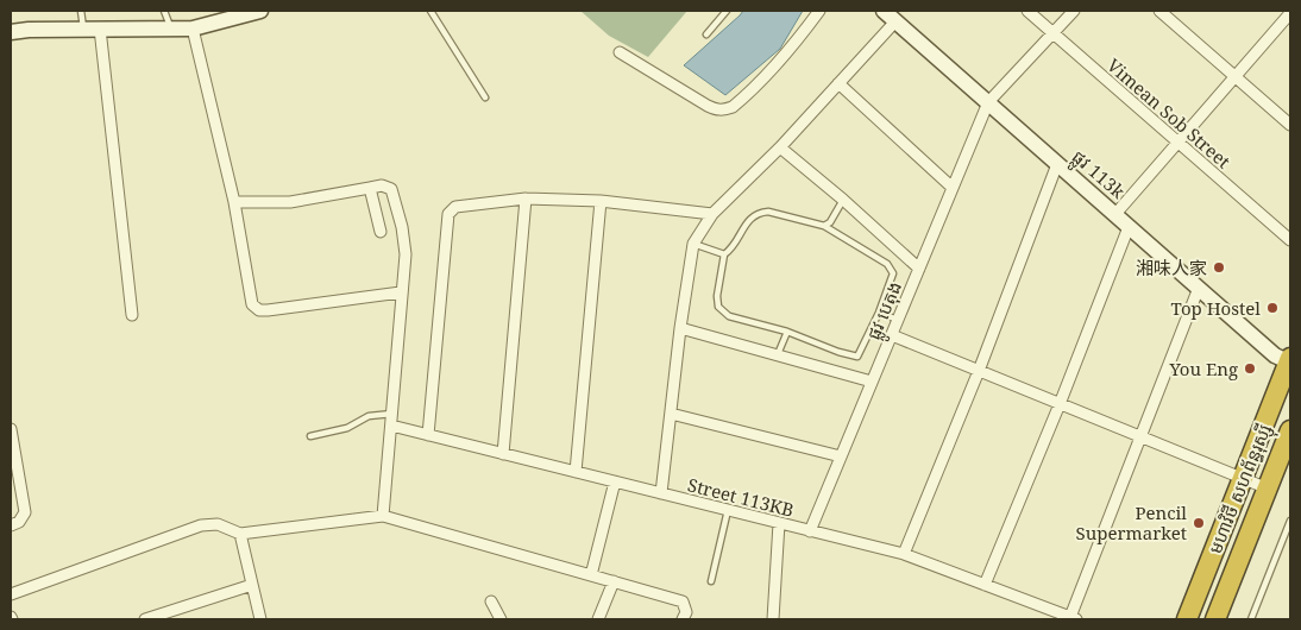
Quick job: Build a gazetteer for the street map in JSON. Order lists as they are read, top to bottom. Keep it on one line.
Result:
{"streets":{"highway":["មហាវិថី សហព័ន្ធរុស្ស៊ី"],"street":["Vimean Sob Street","ផ្លូវ 113k","ផ្លូវ បេតុង","Street 113KB"]},"crossings":[["ផ្លូវ 113k","ផ្លូវ បេតុង"],["ផ្លូវ 113k","មហាវិថី សហព័ន្ធរុស្ស៊ី"],["ផ្លូវ បេតុង","Street 113KB"]],"places":["湘味人家","Top Hostel","You Eng","Pencil Supermarket"]}
